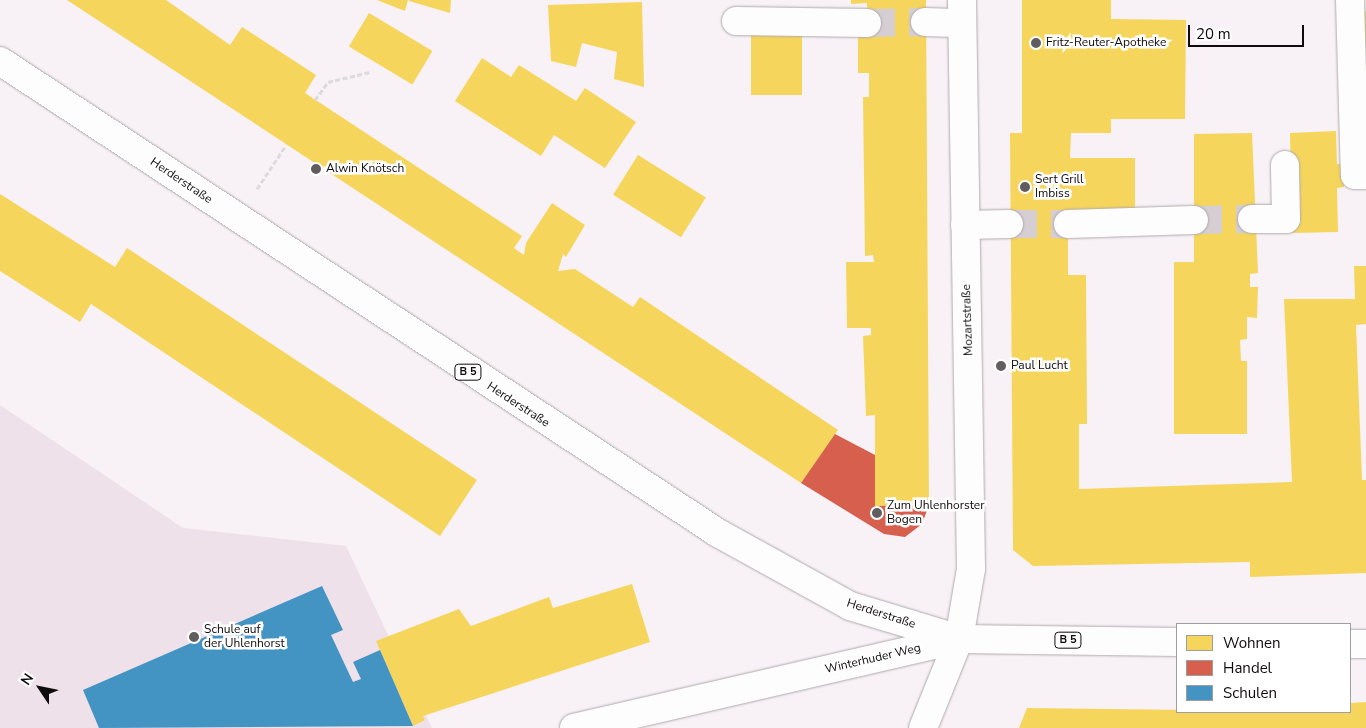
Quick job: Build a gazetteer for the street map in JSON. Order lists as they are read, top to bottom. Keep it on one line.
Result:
{"streets":{"main road":["Herderstraße","Mozartstraße","B 5","Winterhuder Weg"]},"crossings":[["Herderstraße","Mozartstraße"],["Herderstraße","Winterhuder Weg"],["Mozartstraße","Winterhuder Weg"]],"places":["Fritz-Reuter-Apotheke","Alwin Knötsch","Sert Grill Imbiss","Paul Lucht","Zum Uhlenhorster Bogen","Schule auf der Uhlenhorst"],"legend":["Wohnen","Handel","Schulen"],"scale_bar":"20 m","north":"top left"}
